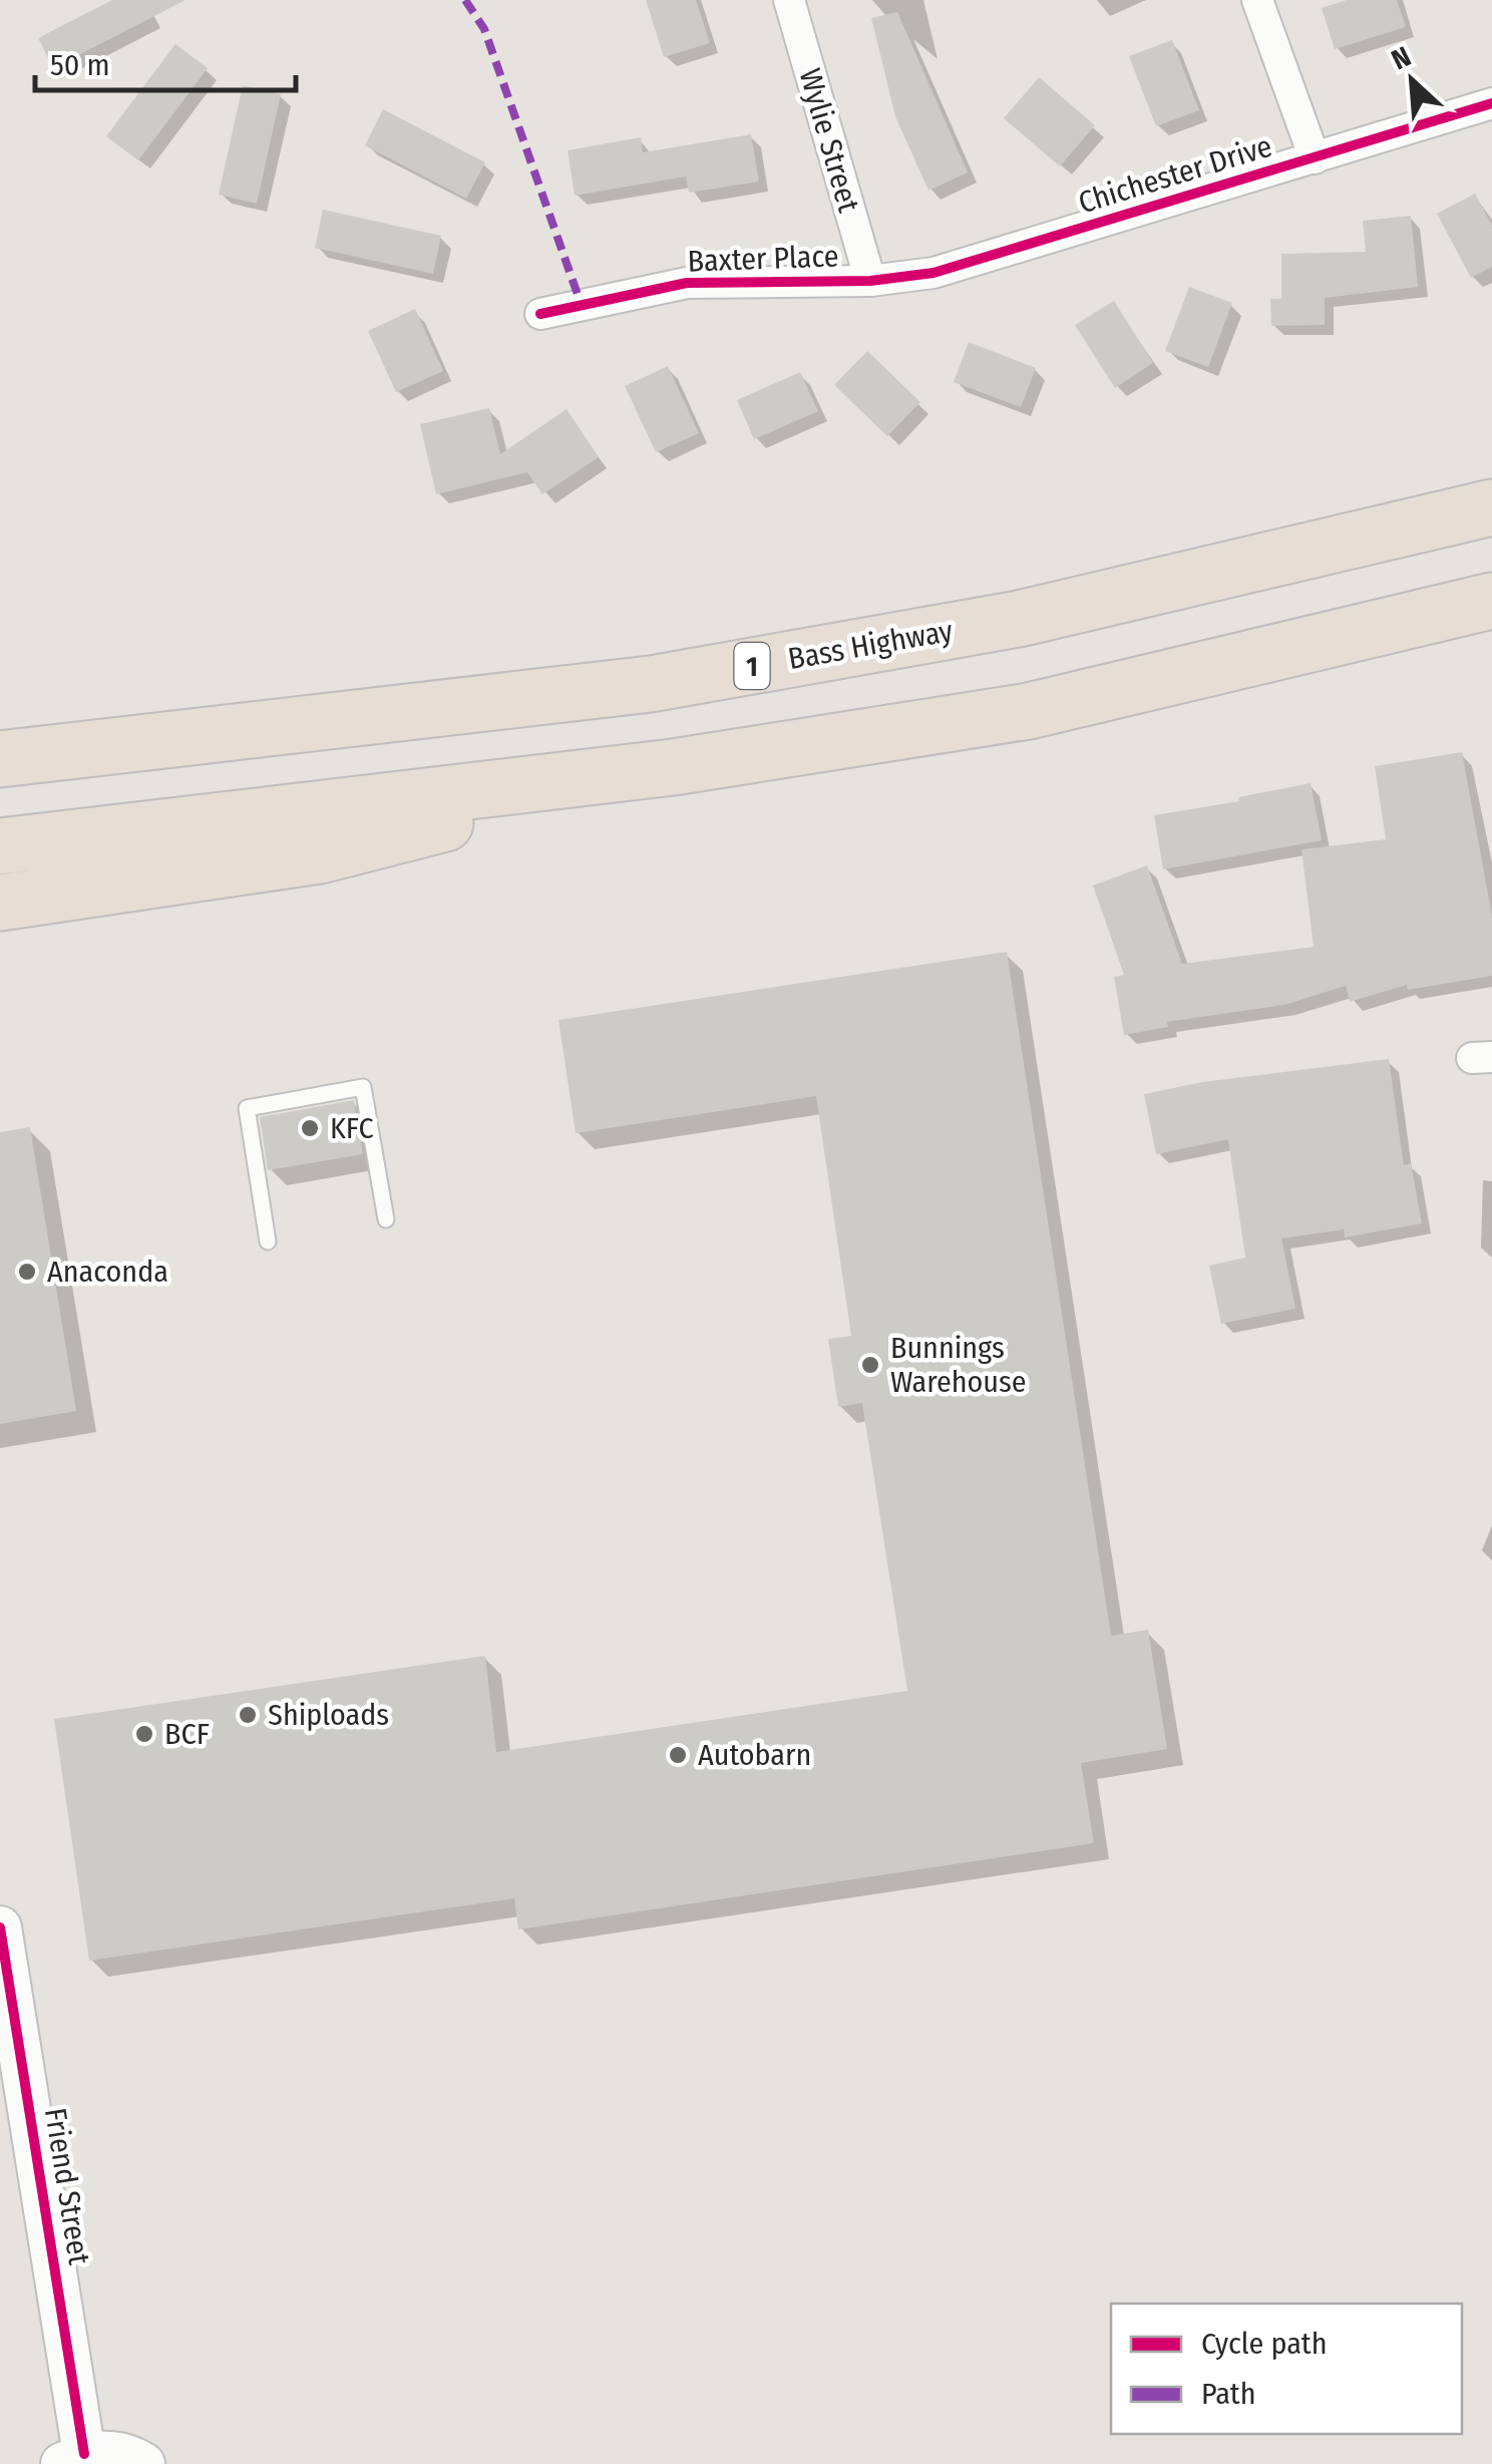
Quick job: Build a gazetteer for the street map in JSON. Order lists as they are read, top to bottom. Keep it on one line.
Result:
{"streets":{"highway":["Bass Highway","1"],"street":["Wylie Street","Chichester Drive","Baxter Place","Friend Street"]},"crossings":[["Wylie Street","Chichester Drive"],["Wylie Street","Baxter Place"],["Chichester Drive","Baxter Place"]],"places":["KFC","Anaconda","Bunnings Warehouse","Shiploads","BCF","Autobarn"],"legend":["Cycle path","Path"],"scale_bar":"50 m","north":"top left"}
